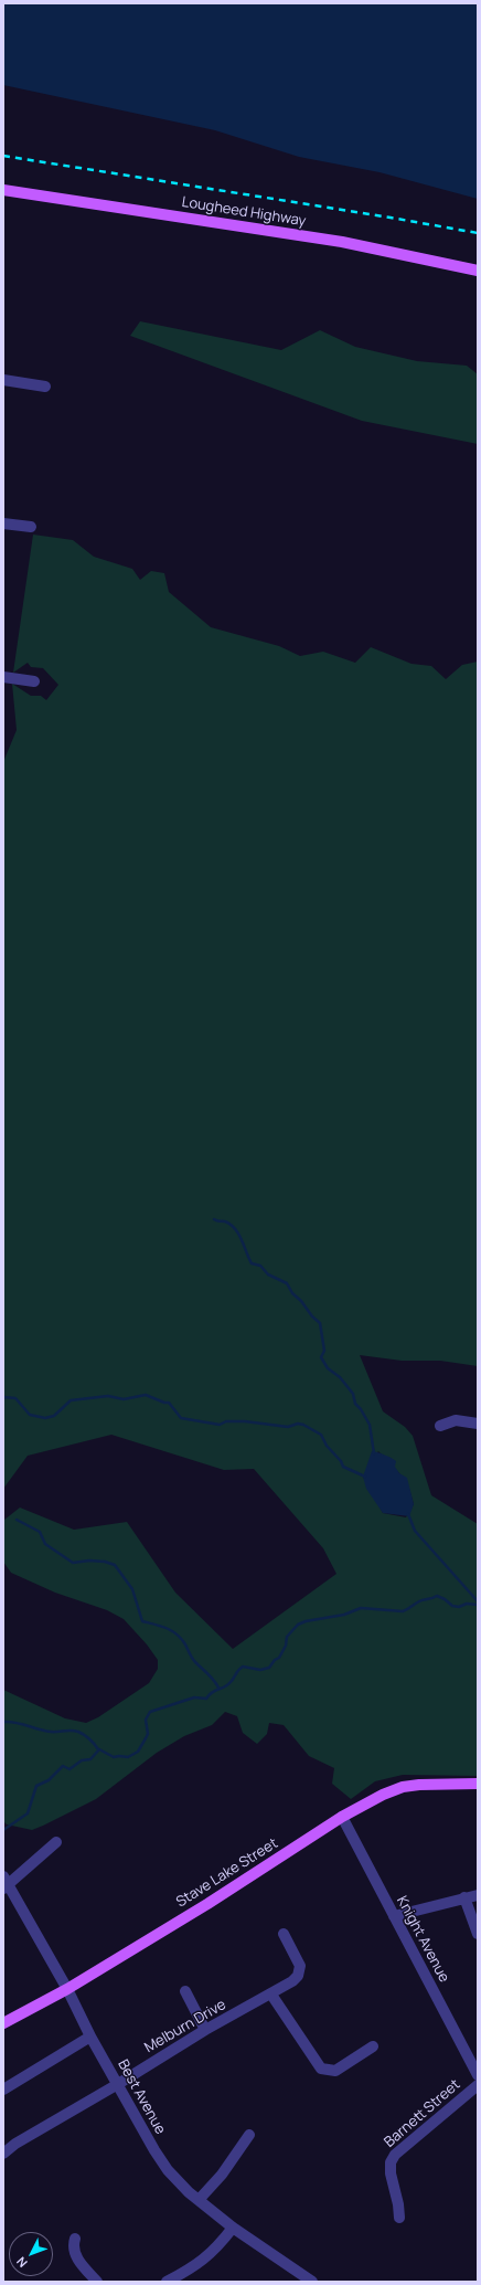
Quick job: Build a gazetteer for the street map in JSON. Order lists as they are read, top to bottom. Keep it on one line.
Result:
{"streets":{"main road":["Lougheed Highway","Stave Lake Street"],"street":["Knight Avenue","Melburn Drive","Best Avenue","Barnett Street"]},"crossings":[["Stave Lake Street","Knight Avenue"],["Stave Lake Street","Best Avenue"],["Melburn Drive","Best Avenue"]],"north":"bottom left"}
